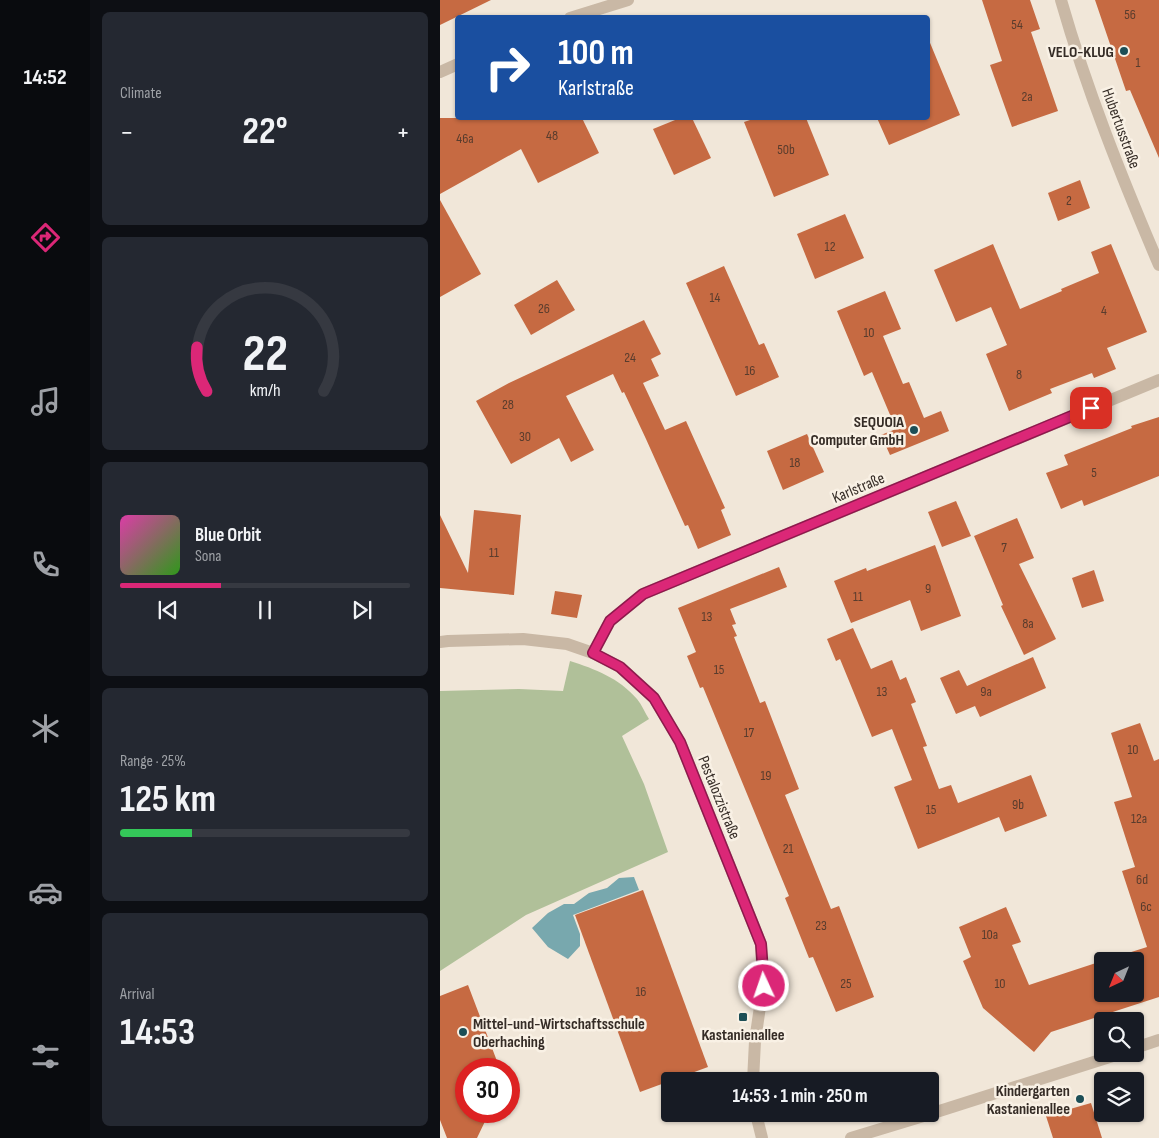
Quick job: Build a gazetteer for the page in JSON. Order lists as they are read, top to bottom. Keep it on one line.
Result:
{"streets":{"street":["Hubertusstraße","Karlstraße","Pestalozzistraße"]},"crossings":[["Karlstraße","Pestalozzistraße"]],"places":{"other":["VELO-KLUG","SEQUOIA Computer GmbH","Mittel-und-Wirtschaftsschule Oberhaching","Kindergarten Kastanienallee"],"transit":["Kastanienallee"]},"house_numbers":["56","54","1","2a","48","46a","50b","2","12","14","26","4","10","24","16","8","28","30","18","5","7","11","9","11","13","8a","15","13","9a","17","10","19","9b","15","12a","21","6d","6c","23","10a","25","10","16"],"north":"bottom left","page":{"tabs":"14:52","tile":["Climate",["Range · 25%","125 km"],["Arrival","14:53"]],"turn":["100 m","Karlstraße"],"heat":["−","22°","+"],"song":["Blue Orbit","Sona"],"limit":"30","trip":"14:53 · 1 min · 250 m","gauge":["22","km/h"]}}
